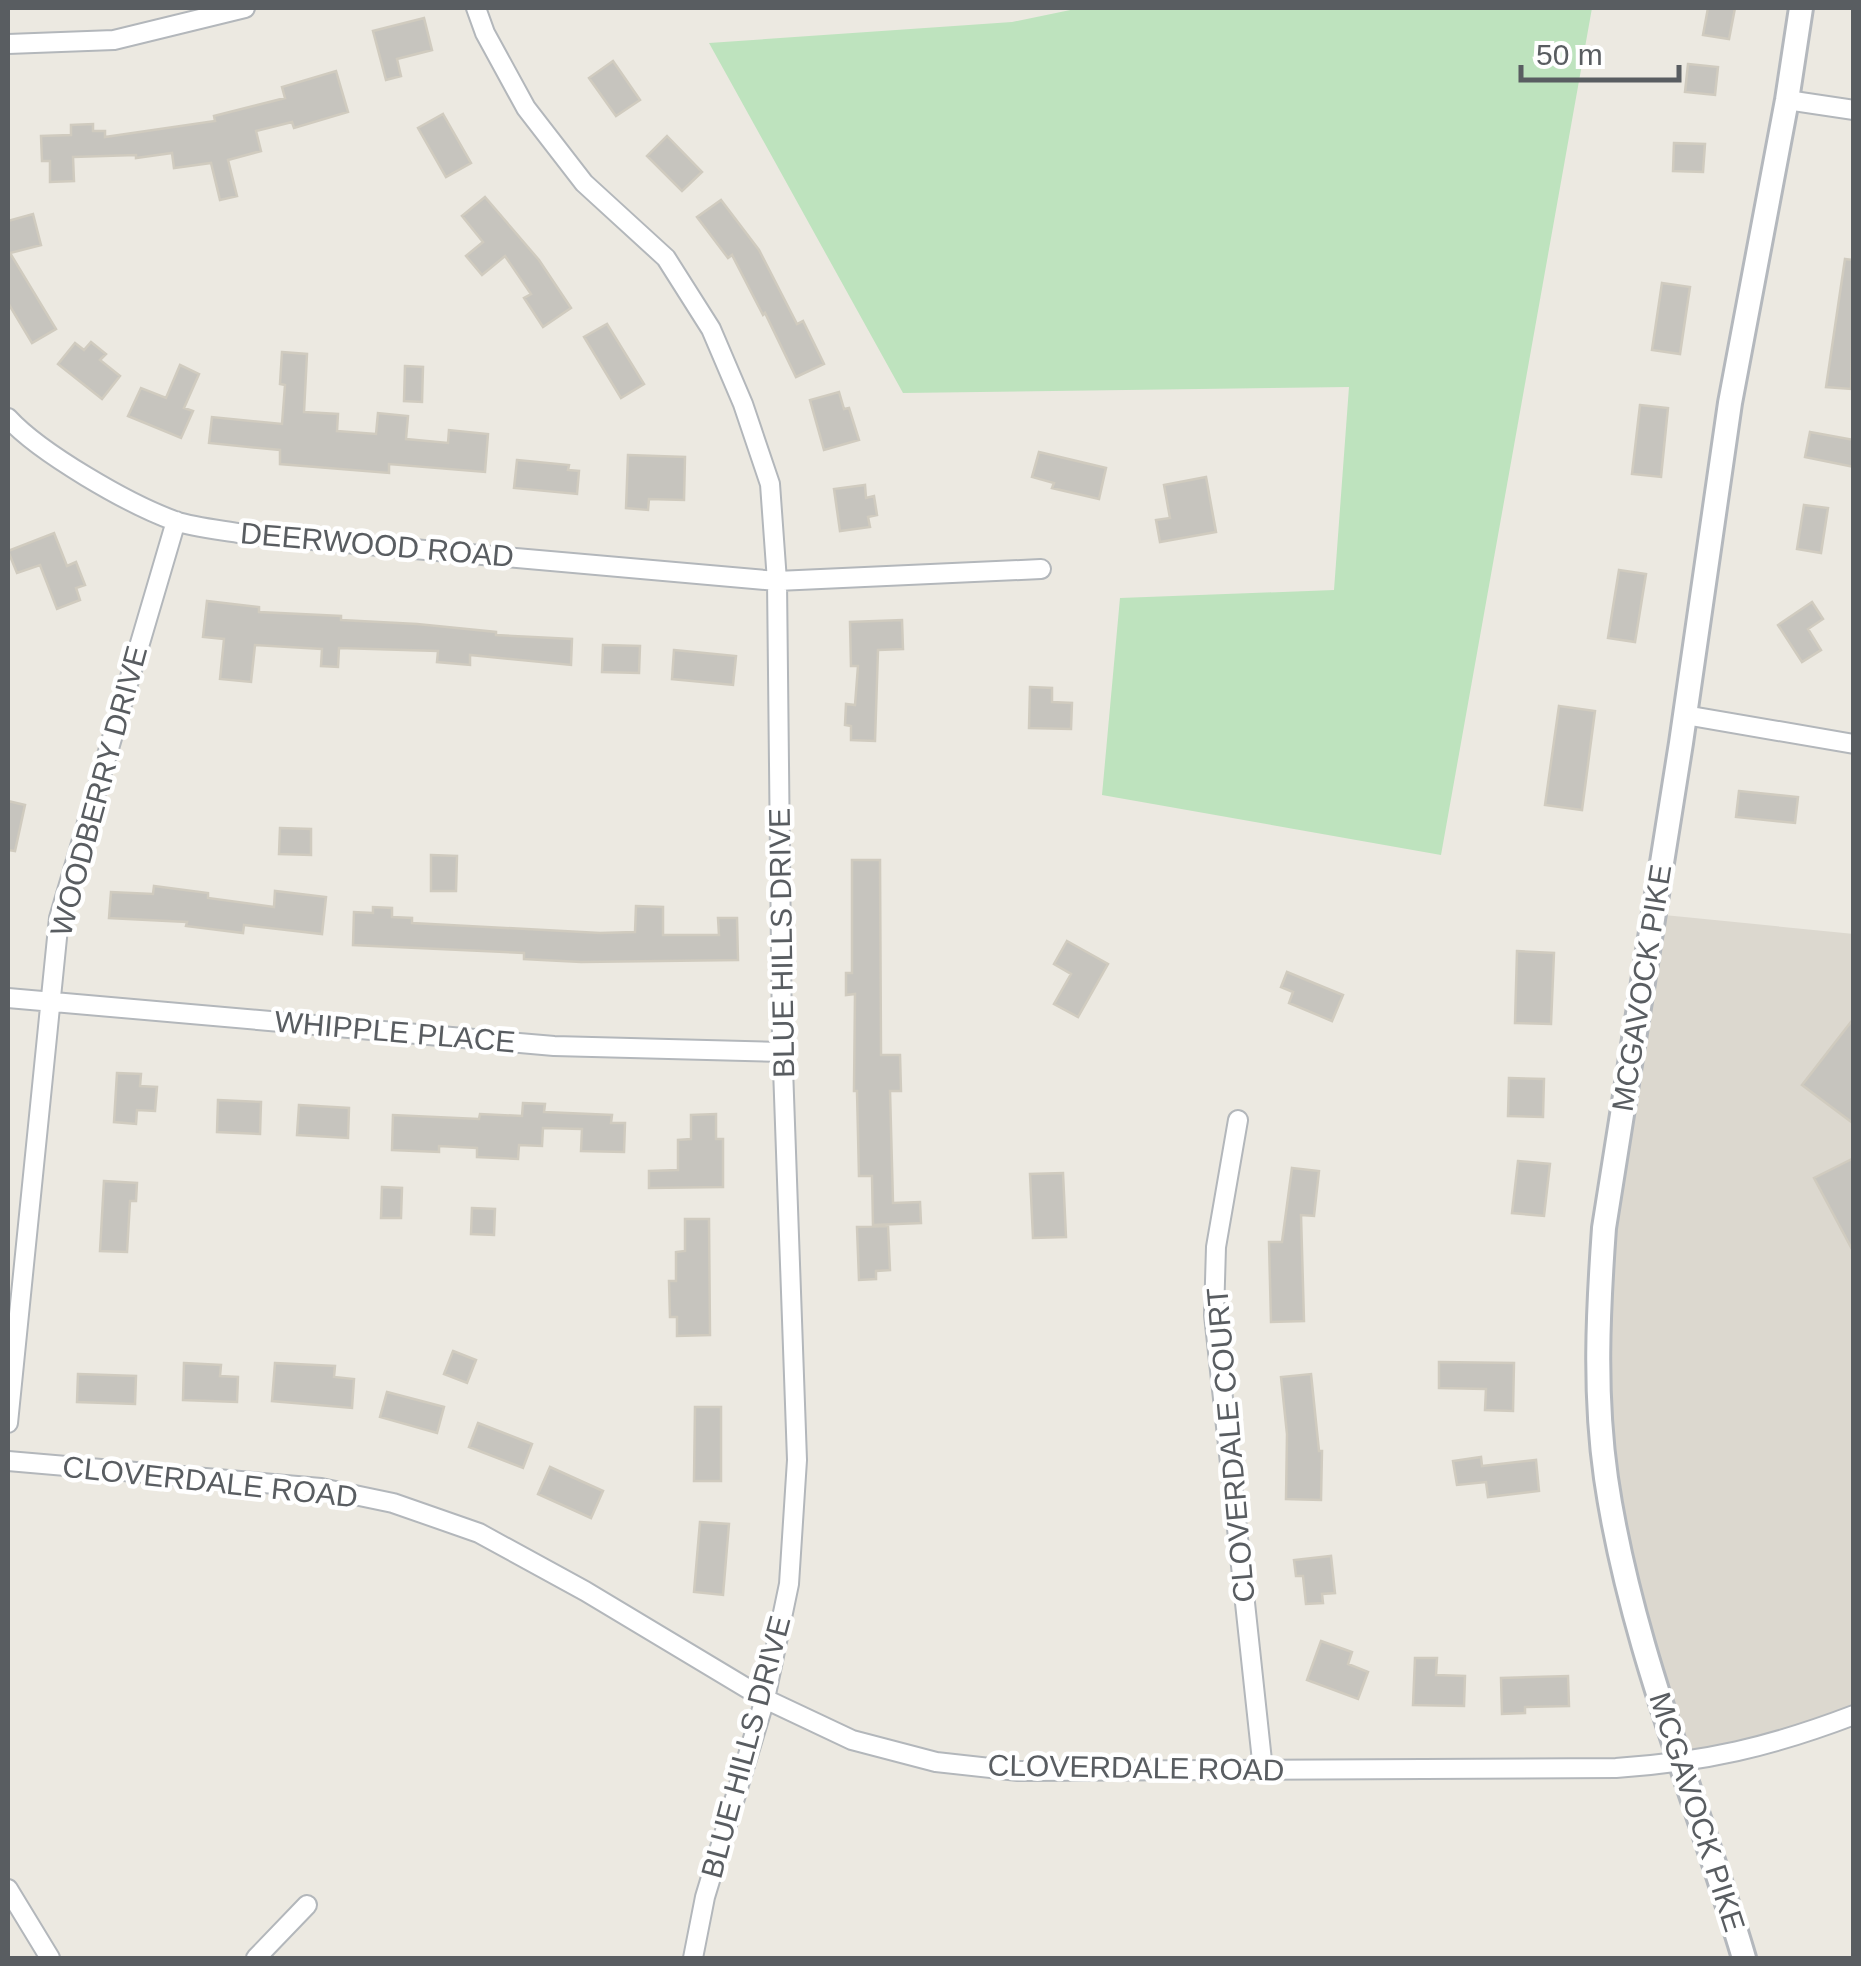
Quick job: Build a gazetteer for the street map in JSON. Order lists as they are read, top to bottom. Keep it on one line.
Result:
{"streets":{"main road":["MCGAVOCK PIKE"],"street":["DEERWOOD ROAD","WOODBERRY DRIVE","BLUE HILLS DRIVE","WHIPPLE PLACE","CLOVERDALE COURT","CLOVERDALE ROAD"]},"crossings":[["DEERWOOD ROAD","WOODBERRY DRIVE"],["DEERWOOD ROAD","BLUE HILLS DRIVE"],["WOODBERRY DRIVE","WHIPPLE PLACE"],["BLUE HILLS DRIVE","WHIPPLE PLACE"],["BLUE HILLS DRIVE","CLOVERDALE ROAD"],["MCGAVOCK PIKE","CLOVERDALE ROAD"],["CLOVERDALE COURT","CLOVERDALE ROAD"]],"scale_bar":"50 m"}
